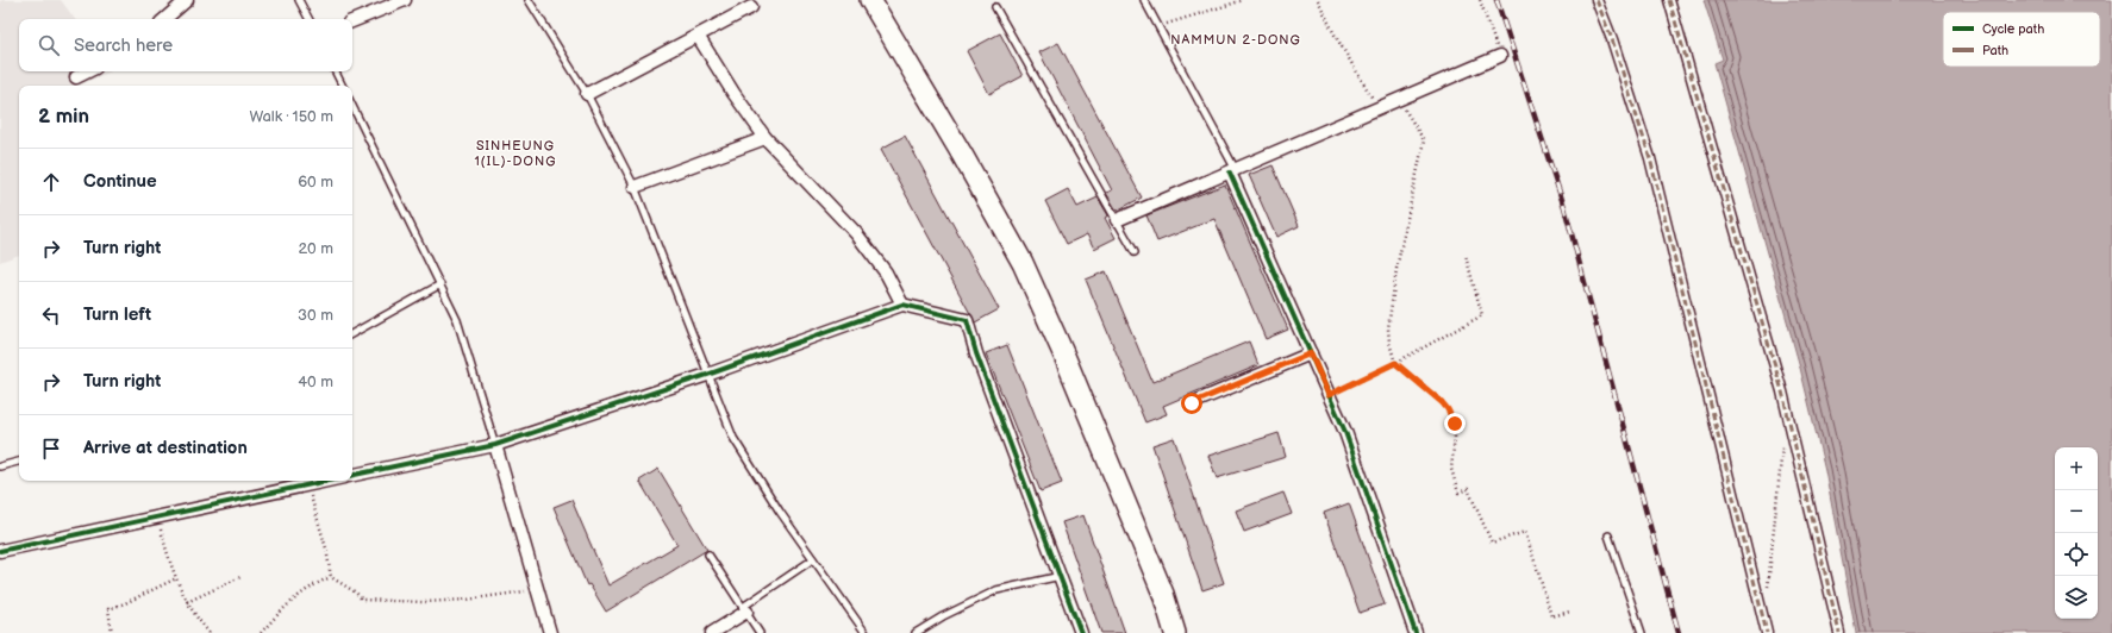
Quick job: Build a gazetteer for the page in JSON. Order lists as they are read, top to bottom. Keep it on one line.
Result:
{"districts":["NAMMUN 2-DONG","SINHEUNG 1(IL)-DONG"],"legend":["Cycle path","Path"],"page":{"search":"Search here","heading":["2 min","Walk · 150 m"],"list":[["Continue","60 m"],["Turn right","20 m"],["Turn left","30 m"],["Turn right","40 m"],"Arrive at destination"],"map_buttons":["+","−"]}}
